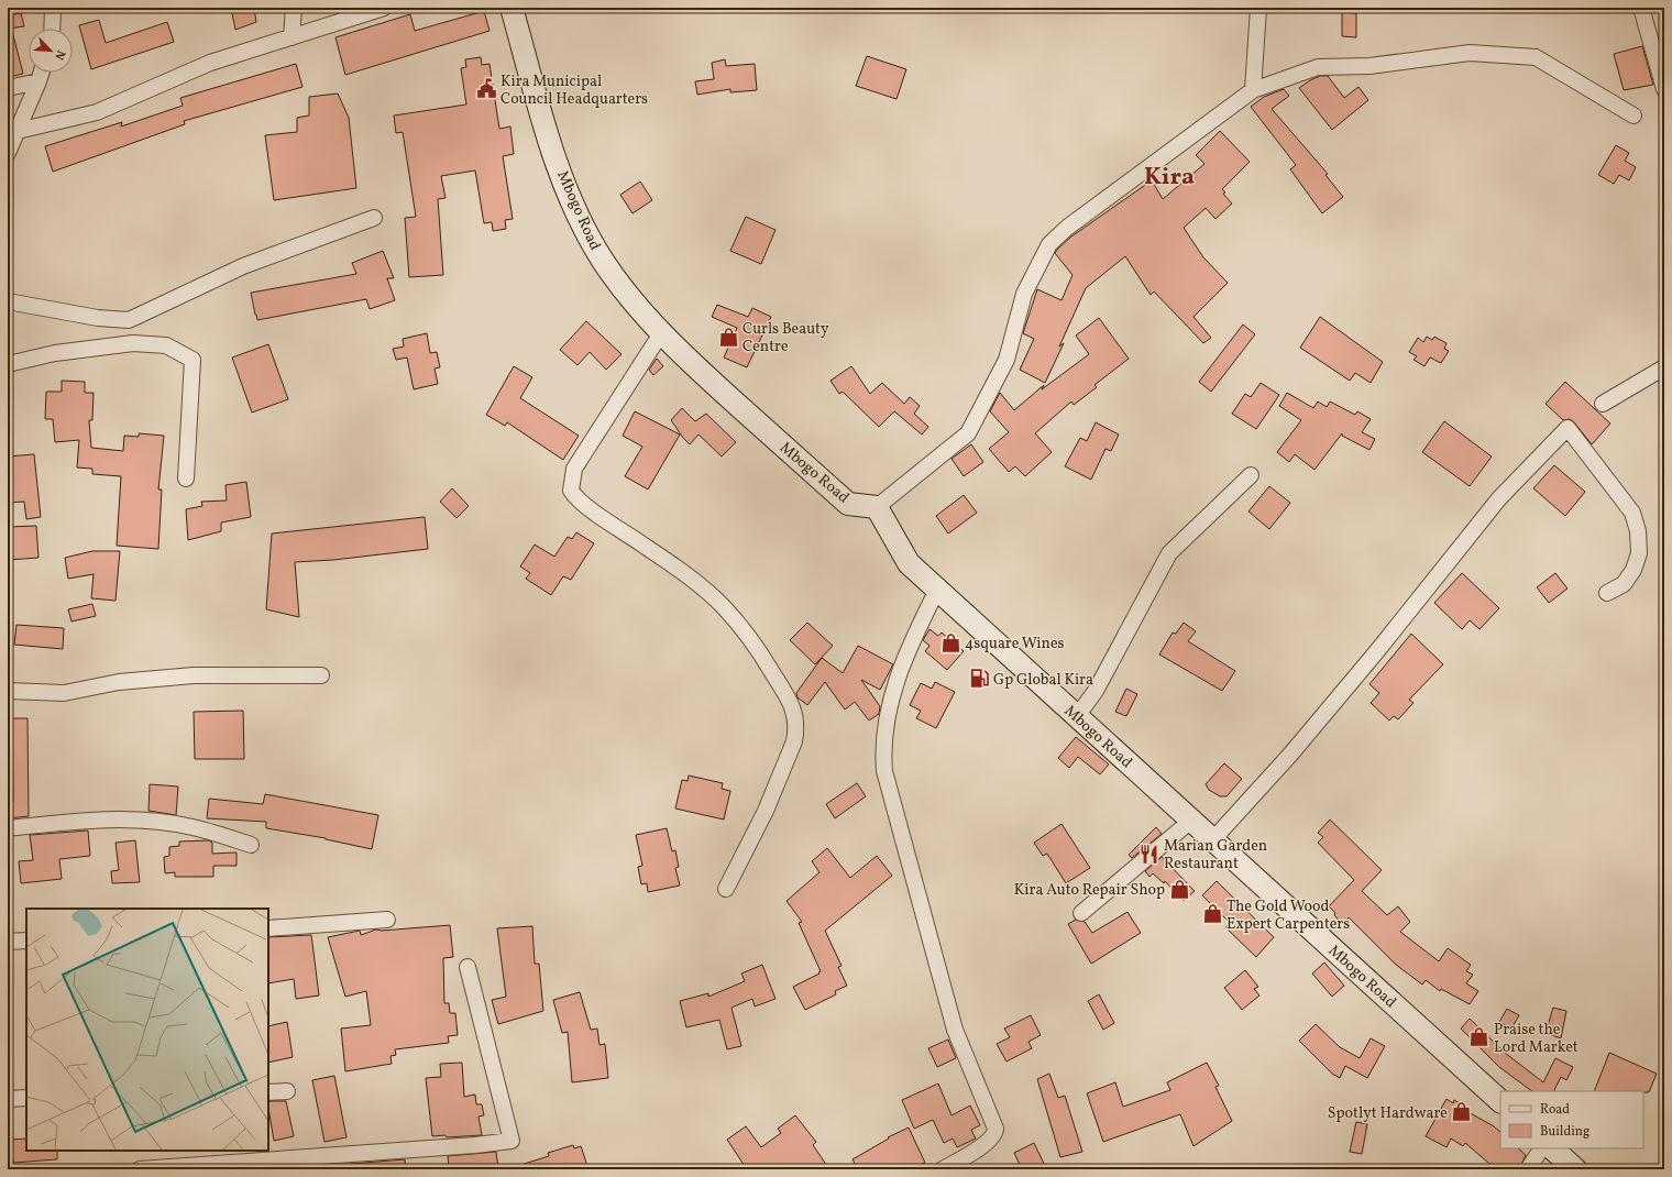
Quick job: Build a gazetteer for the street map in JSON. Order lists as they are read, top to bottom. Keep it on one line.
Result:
{"streets":{"main road":["Mbogo Road"]},"districts":["Kira"],"places":{"public building":["Kira Municipal Council Headquarters"],"shop":["Curls Beauty Centre","4square Wines","Kira Auto Repair Shop","The Gold Wood Expert Carpenters","Praise the Lord Market","Spotlyt Hardware"],"fuel station":["Gp Global Kira"],"restaurant":["Marian Garden Restaurant"]},"legend":["Road","Building"],"north":"bottom right"}
